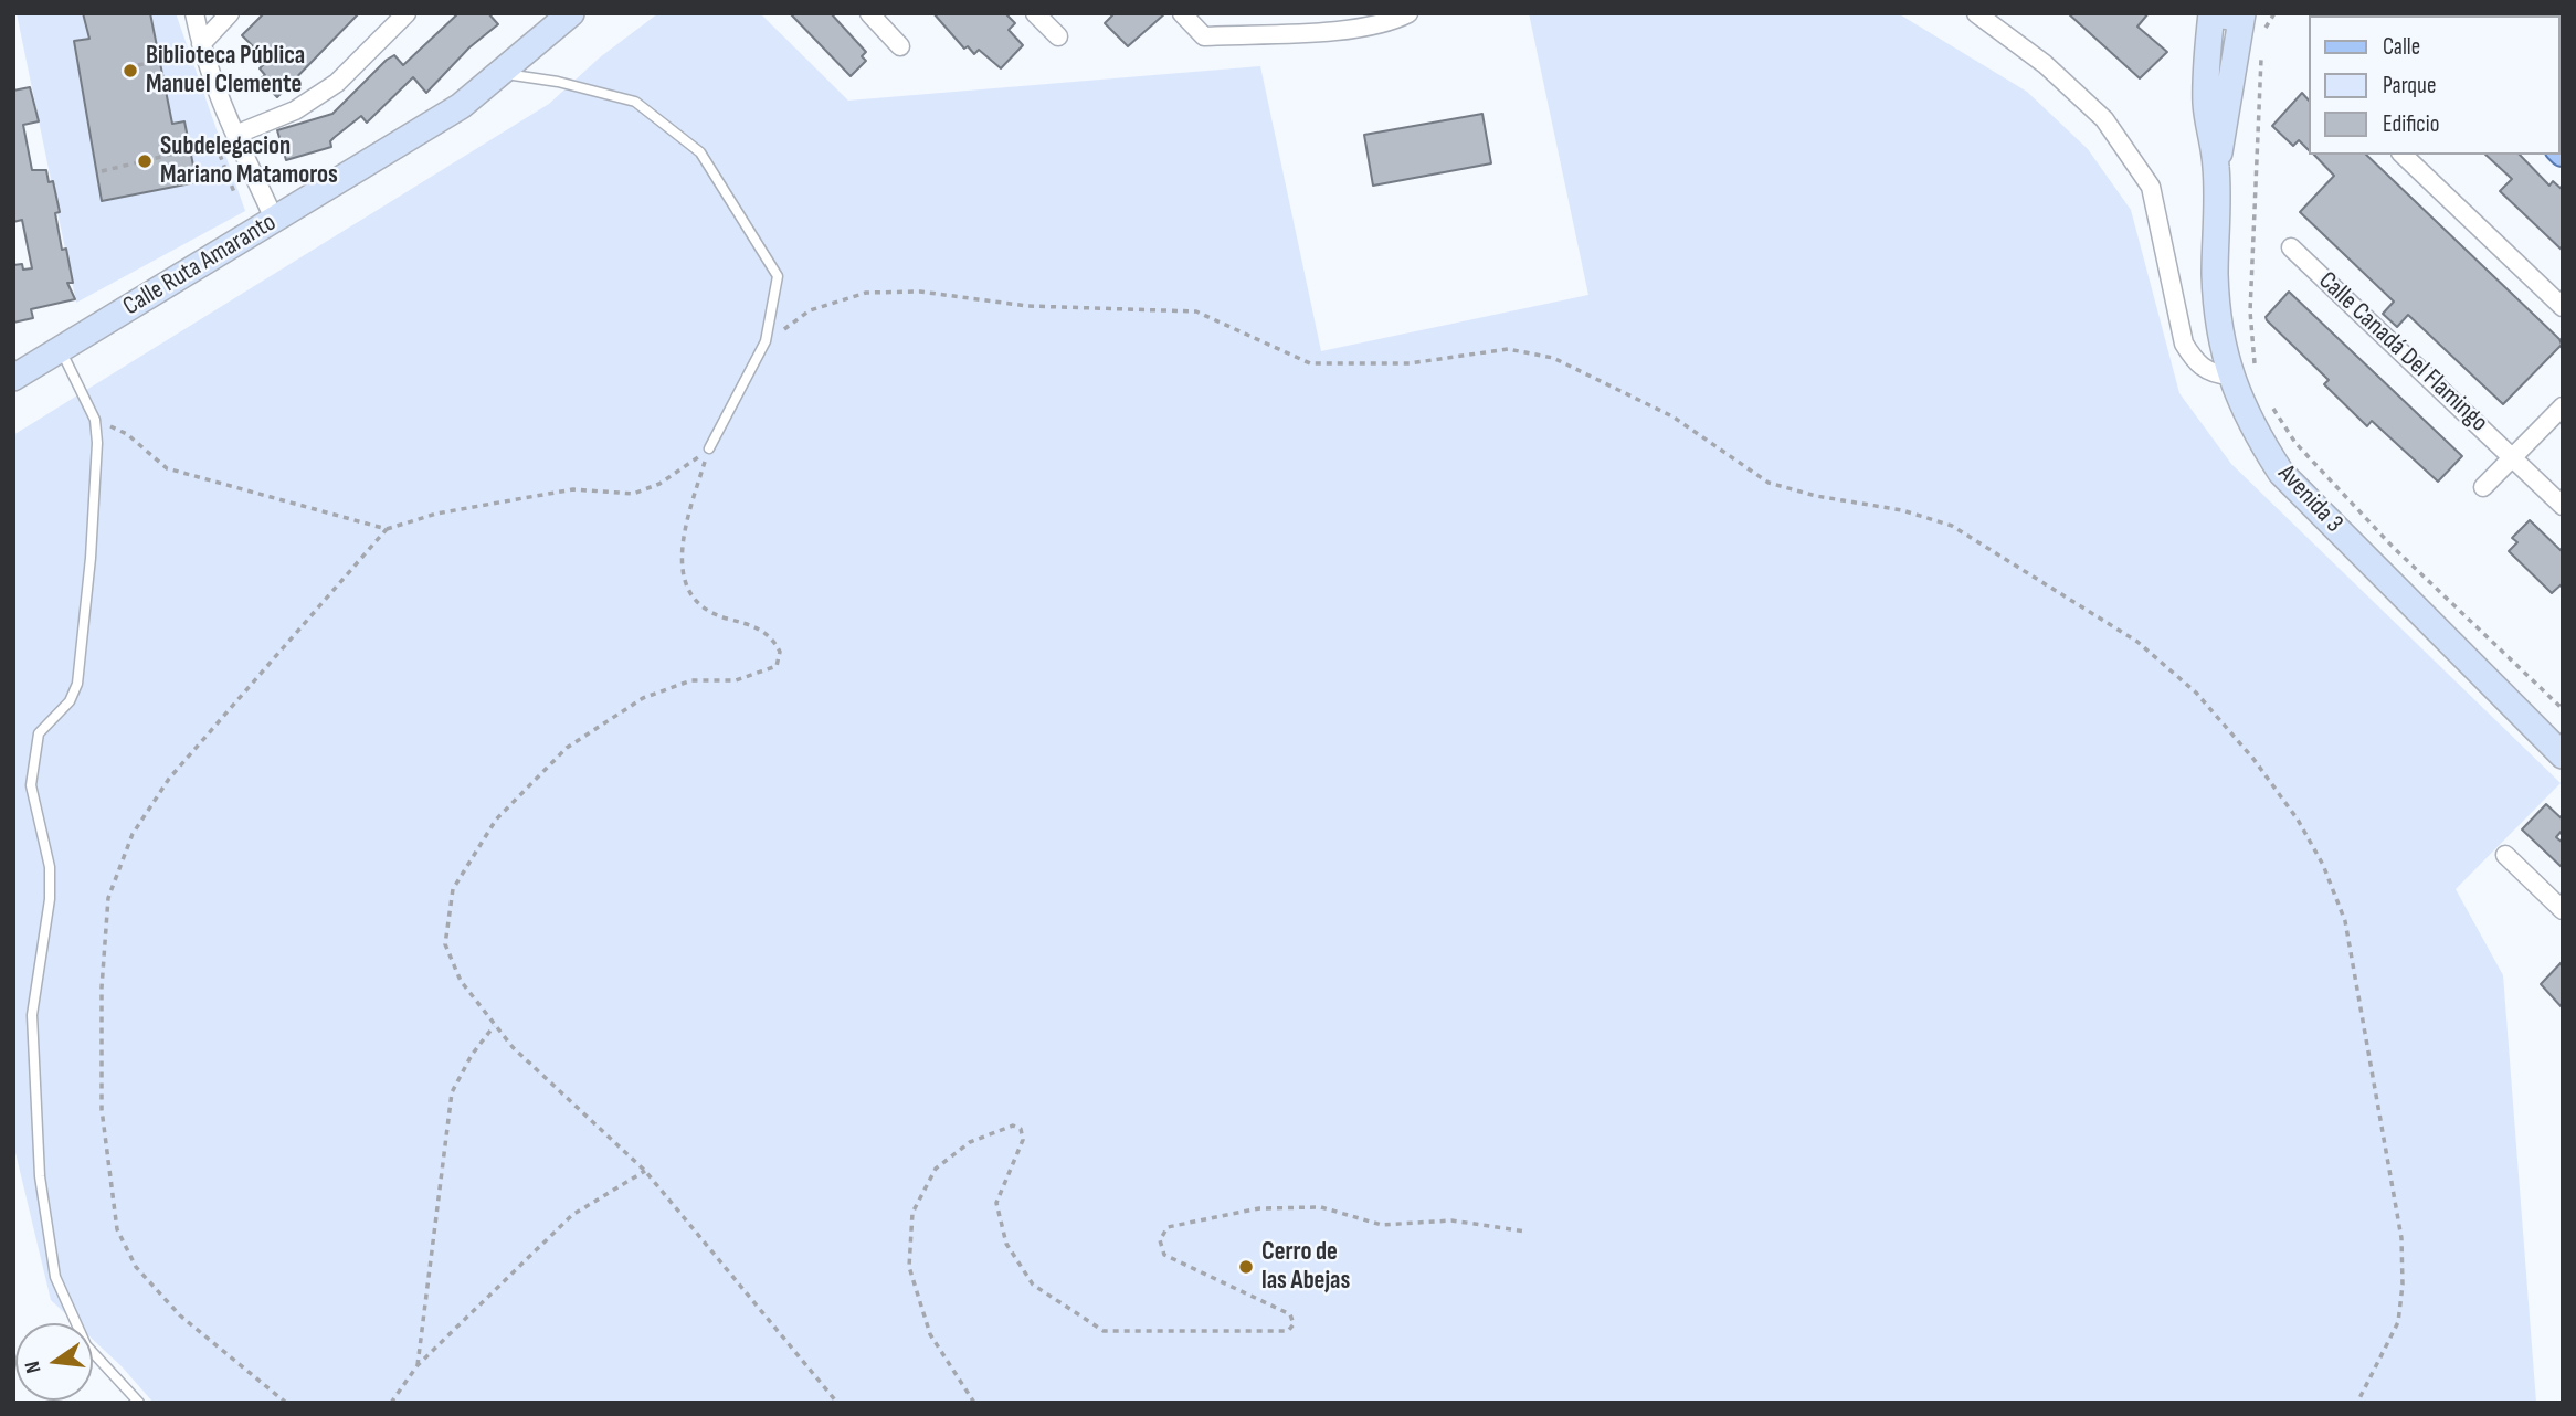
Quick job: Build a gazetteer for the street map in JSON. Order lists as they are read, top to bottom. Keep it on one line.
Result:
{"streets":{"street":["Calle Ruta Amaranto","Calle Canadá Del Flamingo","Avenida 3"]},"places":["Biblioteca Pública Manuel Clemente","Subdelegacion Mariano Matamoros","Cerro de las Abejas"],"legend":["Calle","Parque","Edificio"],"north":"left"}
